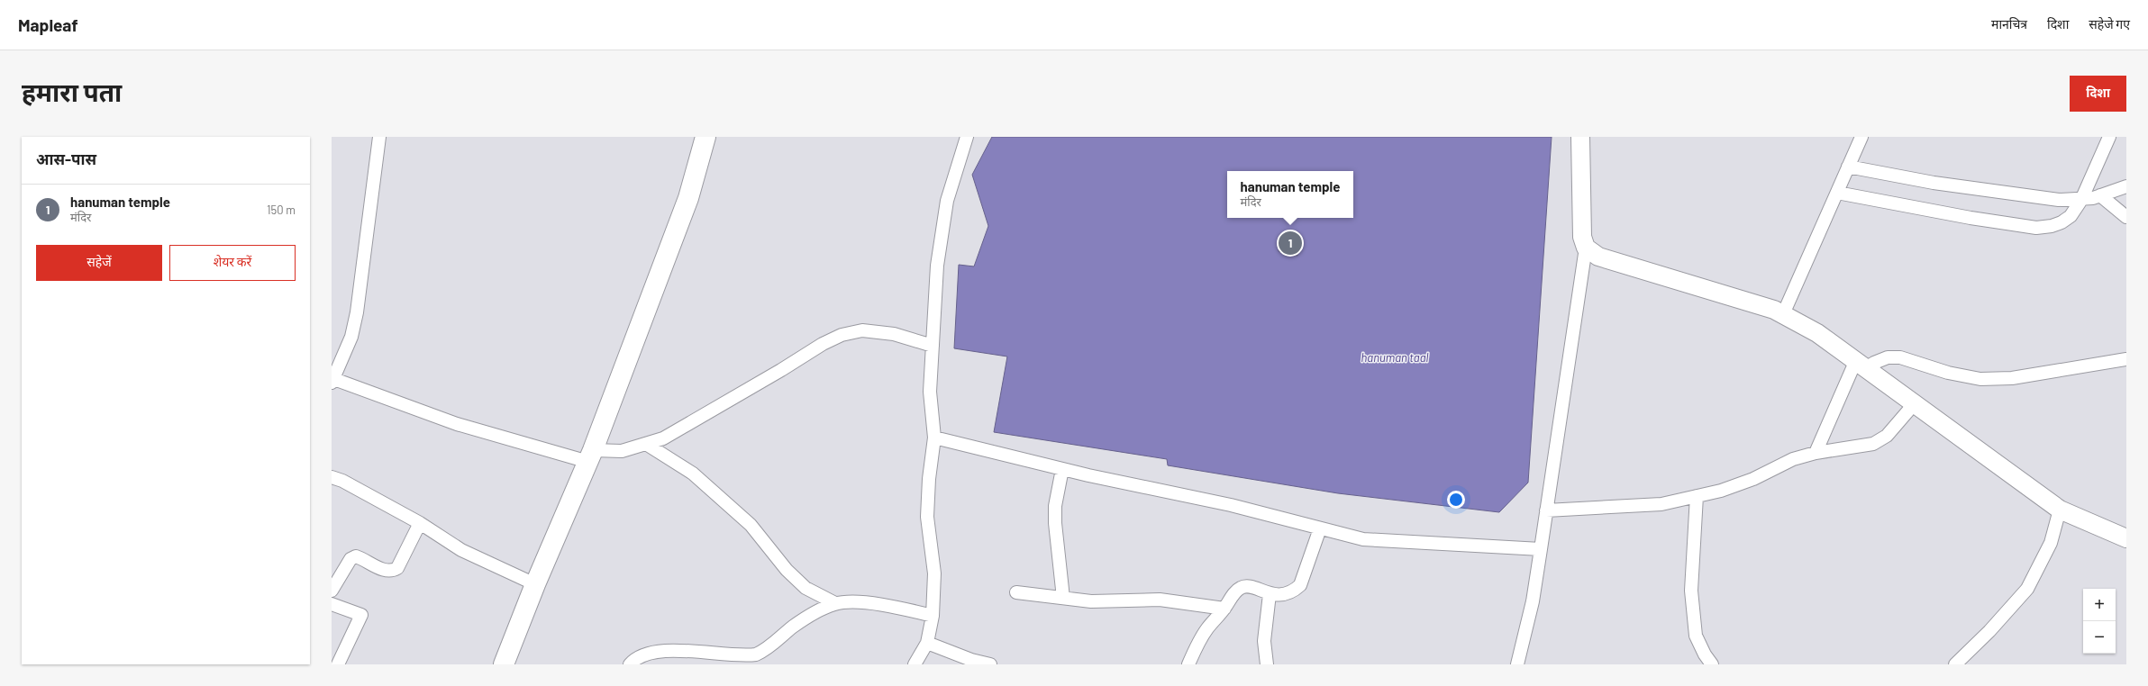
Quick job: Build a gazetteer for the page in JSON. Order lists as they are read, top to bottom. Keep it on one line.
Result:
{"water":["hanuman taal"],"page":{"header":"Mapleaf","nav":["मानचित्र","दिशा","सहेजे गए"],"buttons":["दिशा",["सहेजें","शेयर करें"]],"title":"हमारा पता","heading":"आस-पास","popup":["hanuman temple","मंदिर"],"list":[{"mark":"1","name":"hanuman temple","note":"मंदिर","value":"150 m"}],"pins":"1","map_buttons":["+","−"]}}
